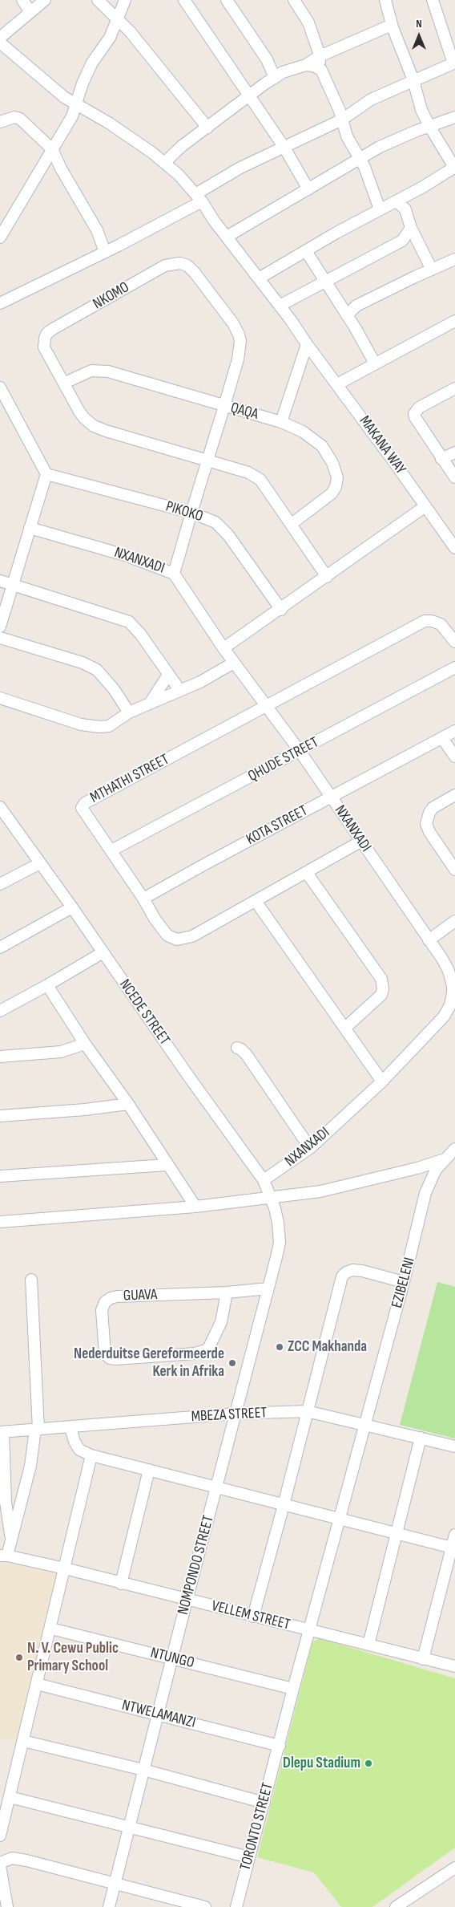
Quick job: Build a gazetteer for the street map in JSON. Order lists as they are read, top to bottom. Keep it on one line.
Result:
{"streets":{"street":["NKOMO","QAQA","MAKANA WAY","PIKOKO","NXANXADI","QHUDE STREET","MTHATHI STREET","KOTA STREET","NCEDE STREET","EZIBELENI","GUAVA","MBEZA STREET","NOMPONDO STREET","VELLEM STREET","NTUNGO","NTWELAMANZI","TORONTO STREET"]},"crossings":[["NKOMO","QAQA"],["NKOMO","PIKOKO"],["NKOMO","NXANXADI"],["NXANXADI","QHUDE STREET"],["NXANXADI","MTHATHI STREET"],["NXANXADI","KOTA STREET"],["NXANXADI","NCEDE STREET"],["QHUDE STREET","MTHATHI STREET"],["MTHATHI STREET","KOTA STREET"],["NCEDE STREET","NOMPONDO STREET"],["EZIBELENI","MBEZA STREET"],["EZIBELENI","TORONTO STREET"],["GUAVA","NOMPONDO STREET"],["MBEZA STREET","NOMPONDO STREET"],["NOMPONDO STREET","VELLEM STREET"],["NOMPONDO STREET","NTUNGO"],["NOMPONDO STREET","NTWELAMANZI"],["VELLEM STREET","TORONTO STREET"],["NTUNGO","TORONTO STREET"],["NTWELAMANZI","TORONTO STREET"]],"places":["ZCC Makhanda","Nederduitse Gereformeerde Kerk in Afrika","N. V. Cewu Public Primary School","Dlepu Stadium"],"north":"top"}
